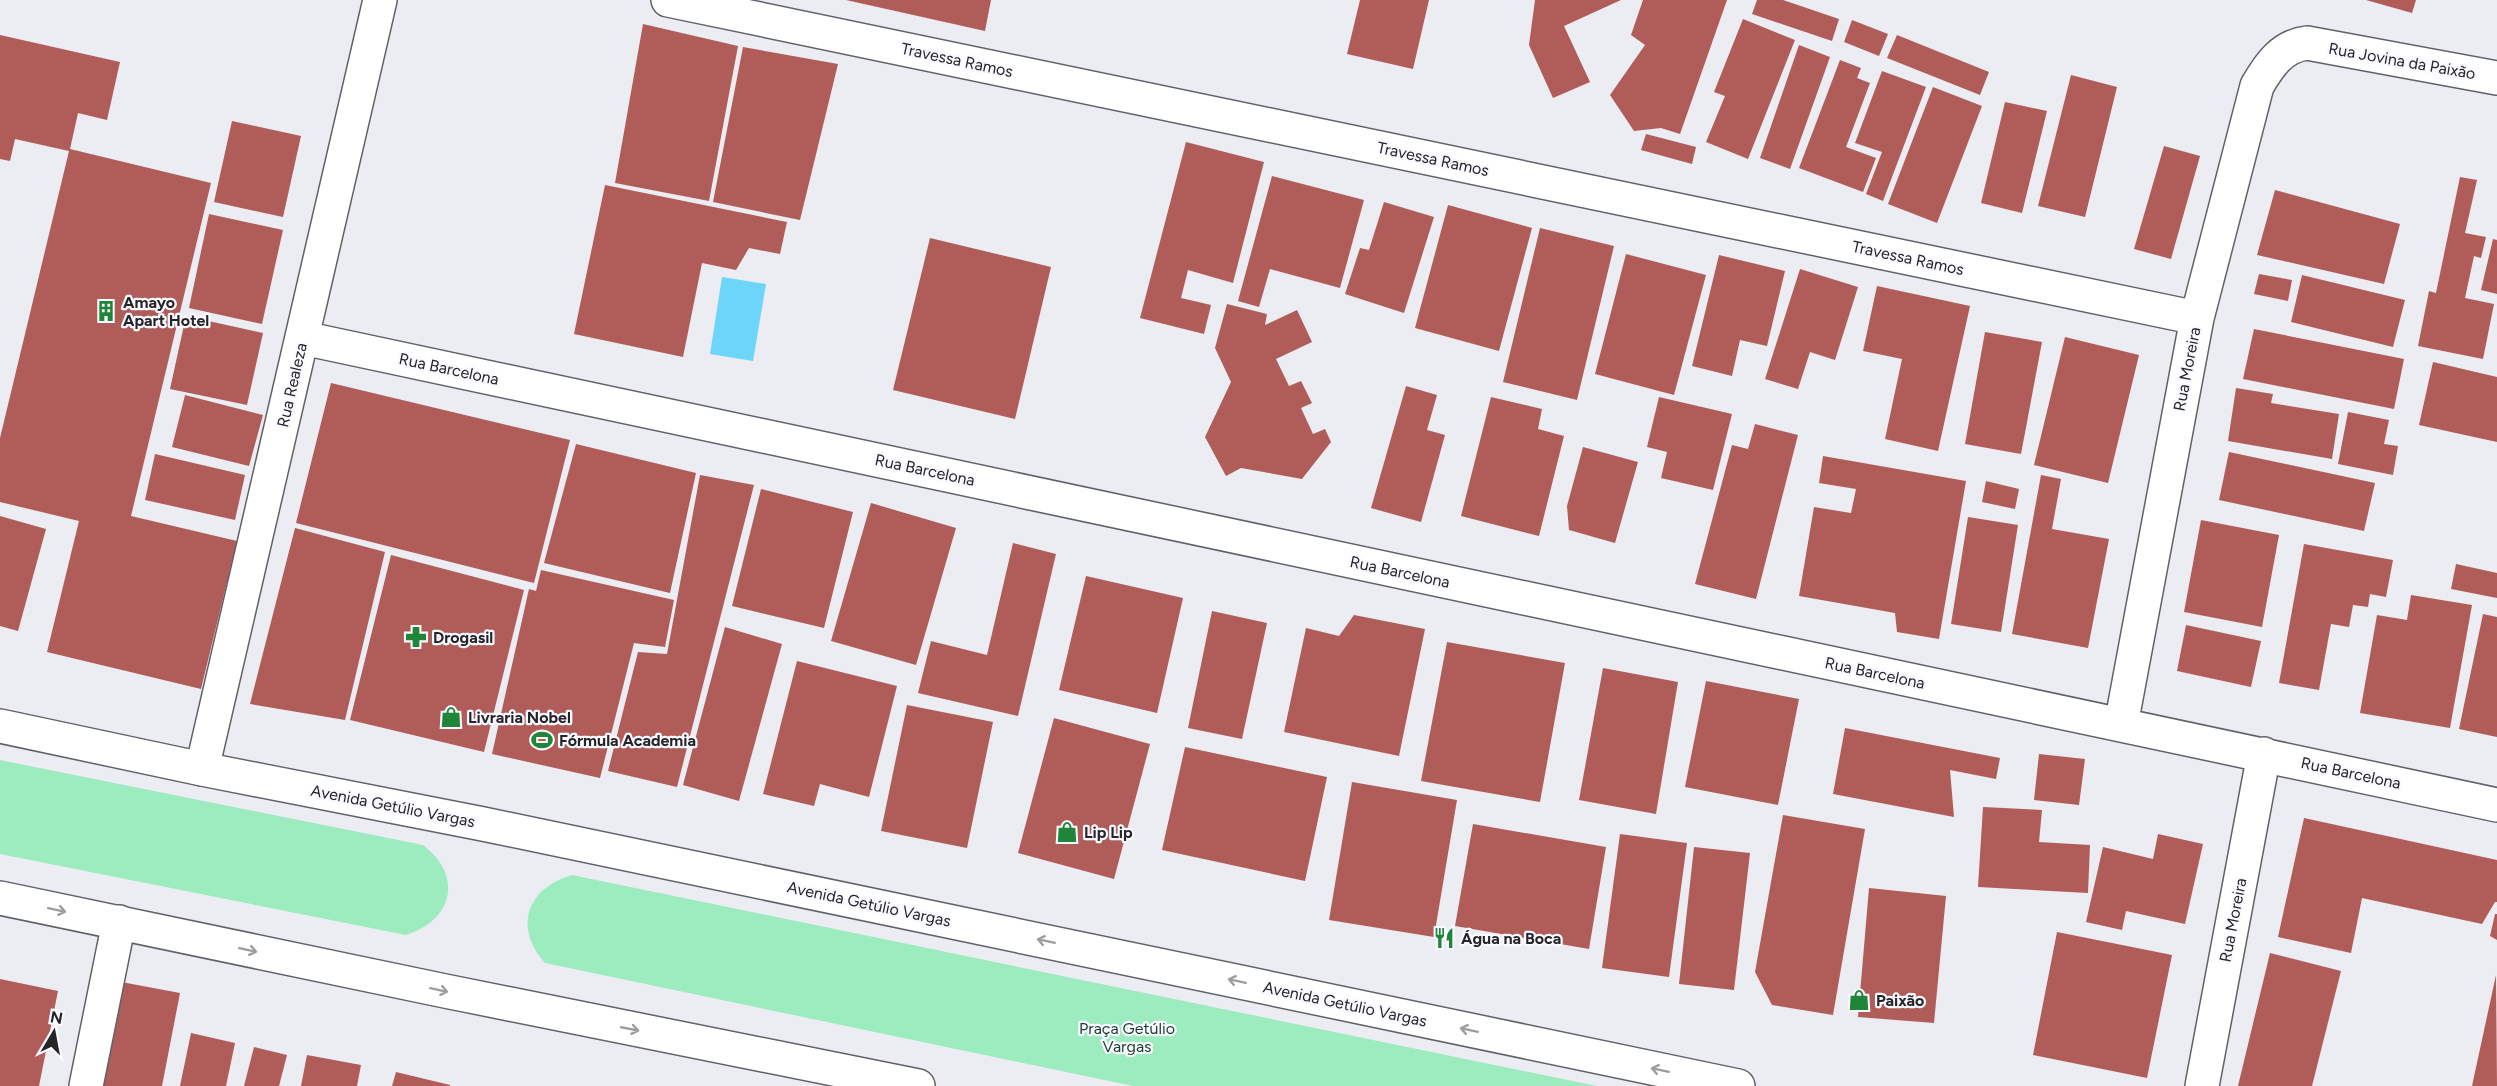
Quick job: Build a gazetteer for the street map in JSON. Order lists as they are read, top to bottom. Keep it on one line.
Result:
{"streets":{"street":["Travessa Ramos","Rua Jovina da Paixão","Rua Barcelona","Rua Moreira","Rua Realeza","Avenida Getúlio Vargas"]},"crossings":[["Travessa Ramos","Rua Moreira"],["Rua Jovina da Paixão","Rua Moreira"],["Rua Barcelona","Rua Moreira"],["Rua Barcelona","Rua Realeza"],["Rua Realeza","Avenida Getúlio Vargas"]],"parks":["Praça Getúlio Vargas"],"places":{"building":["Amayo Apart Hotel"],"pharmacy":["Drogasil"],"shop":["Livraria Nobel","Lip Lip","Paixão"],"sports":["Fórmula Academia"],"restaurant":["Água na Boca"]},"north":"top"}
